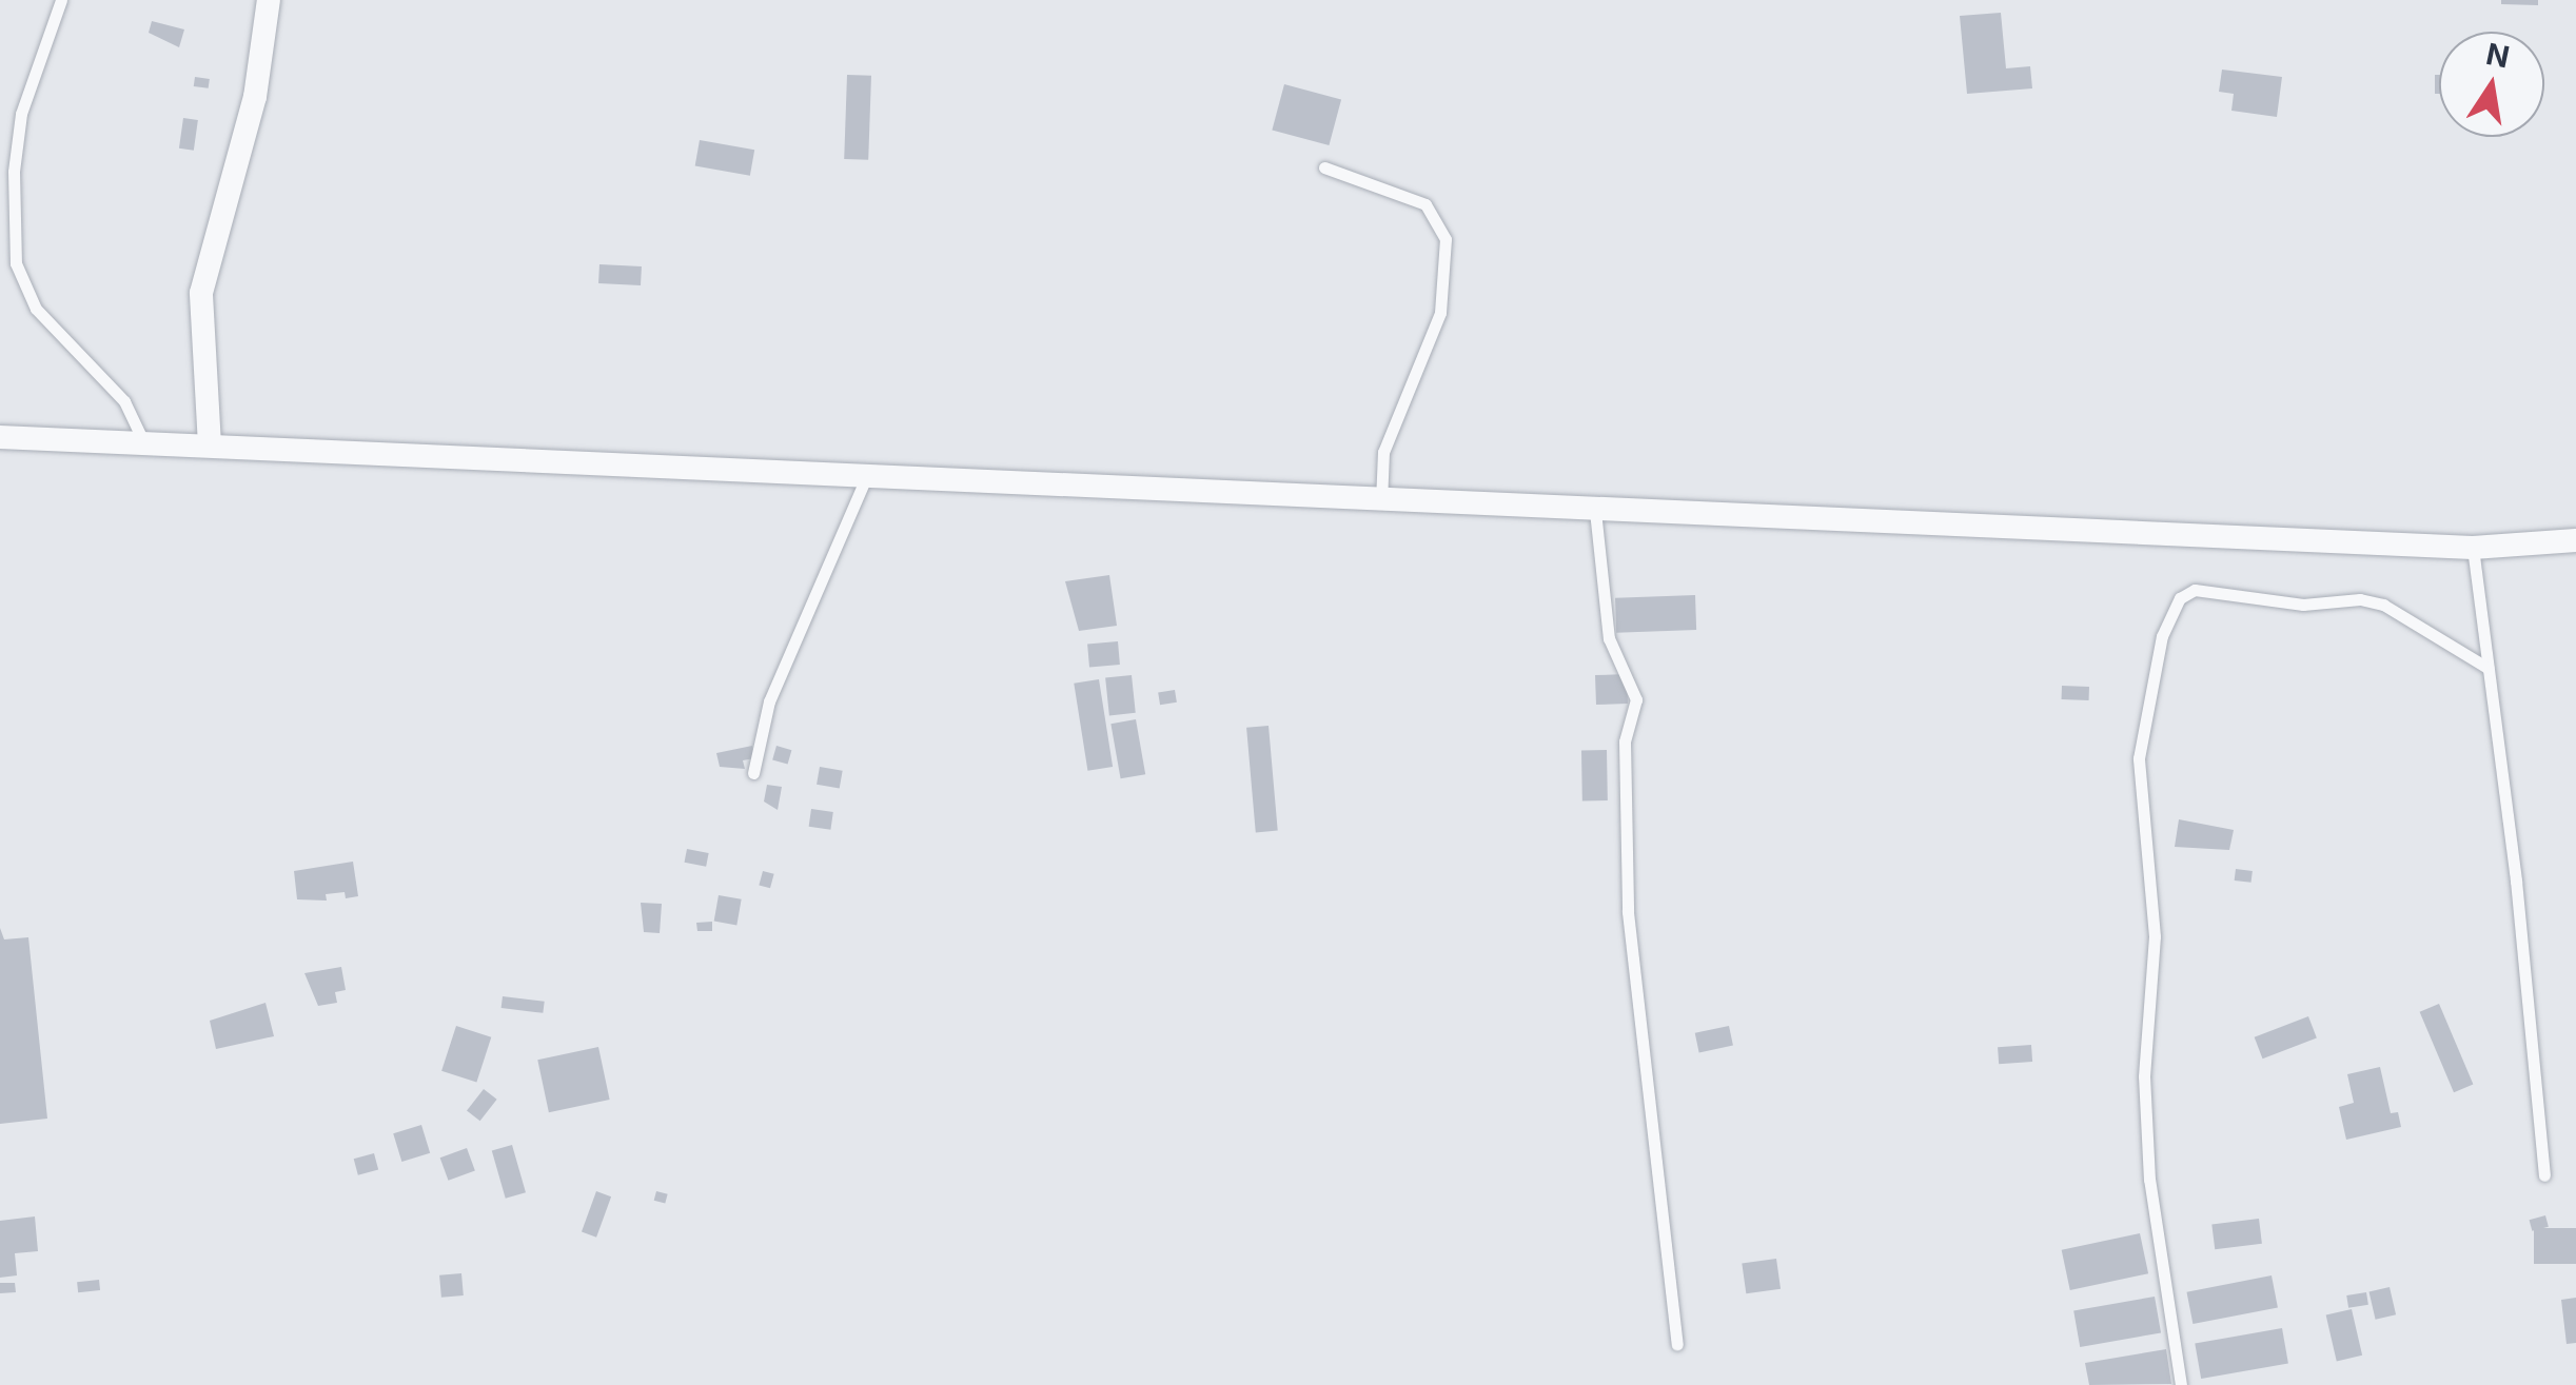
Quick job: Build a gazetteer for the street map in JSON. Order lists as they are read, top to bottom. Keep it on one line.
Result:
{"north":"top"}
